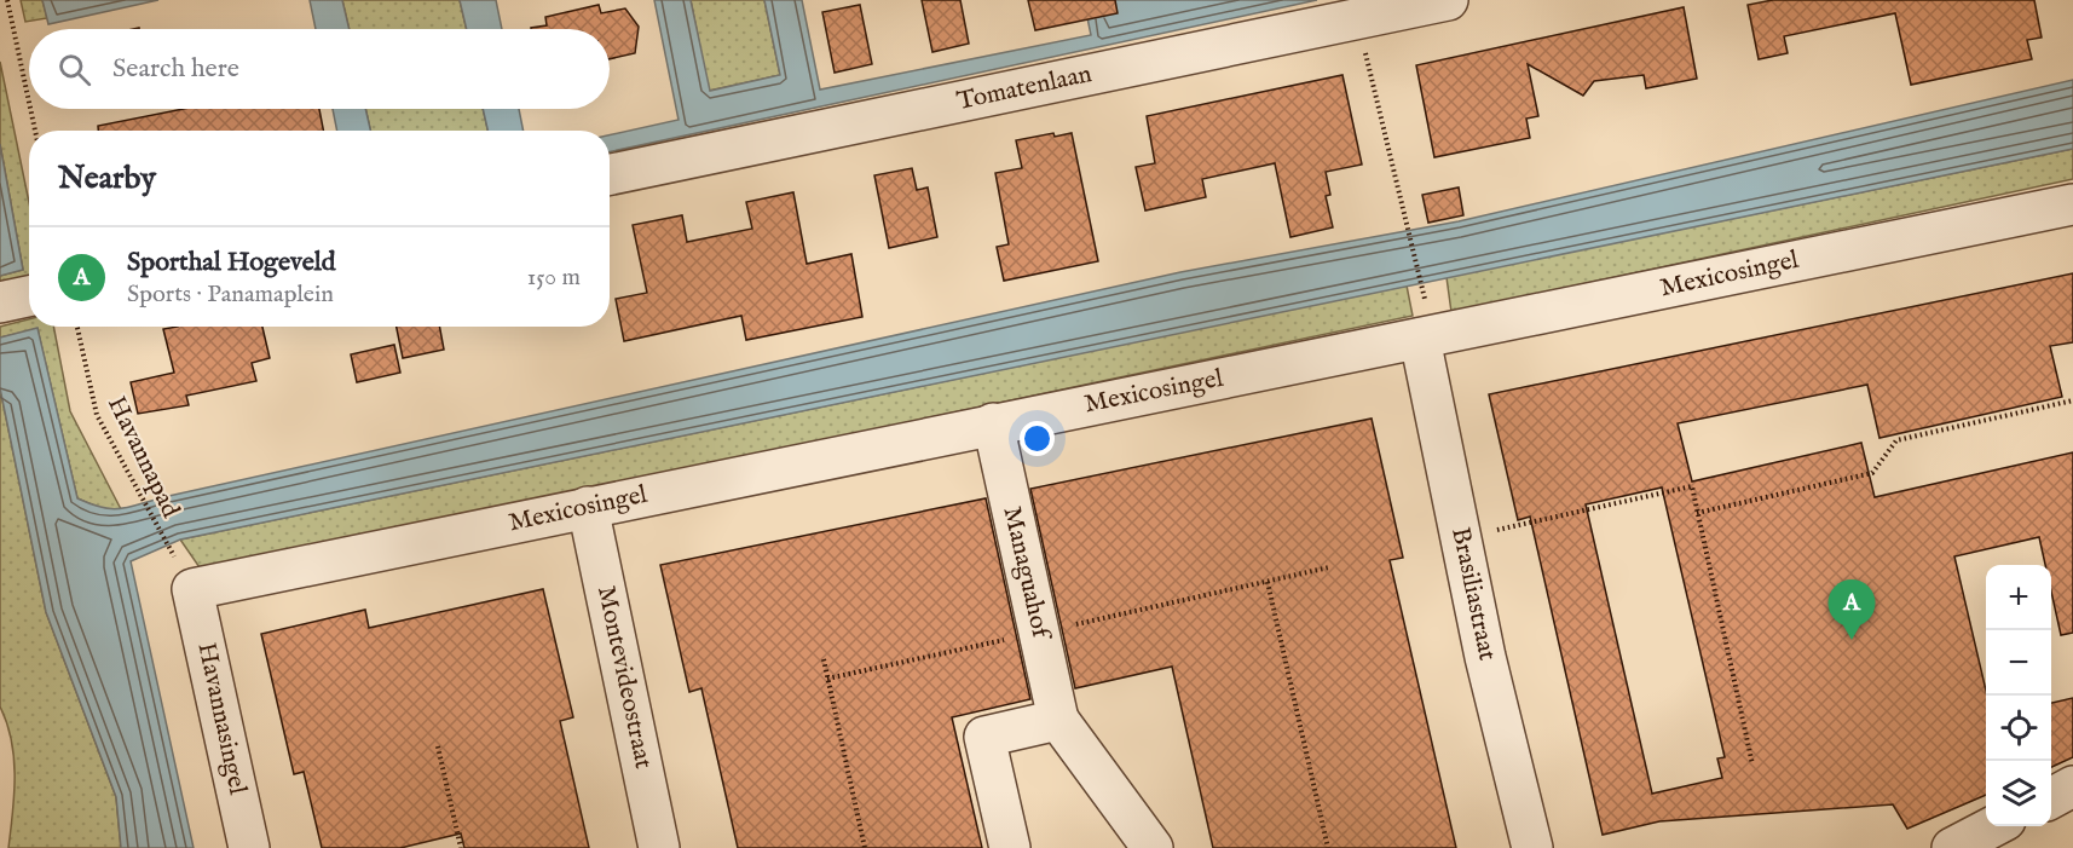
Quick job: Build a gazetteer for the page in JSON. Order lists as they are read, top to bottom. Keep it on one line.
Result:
{"streets":{"street":["Tomatenlaan","Mexicosingel","Managuahof","Brasiliastraat","Montevideostraat","Havannasingel"],"path":["Havannapad"]},"crossings":[["Mexicosingel","Havannapad"],["Mexicosingel","Managuahof"],["Mexicosingel","Brasiliastraat"],["Mexicosingel","Montevideostraat"],["Mexicosingel","Havannasingel"],["Havannapad","Havannasingel"]],"page":{"search":"Search here","heading":"Nearby","list":[{"mark":"A","name":"Sporthal Hogeveld","note":"Sports · Panamaplein","value":"150 m"}],"map_buttons":["+","−"],"pins":"A"}}
